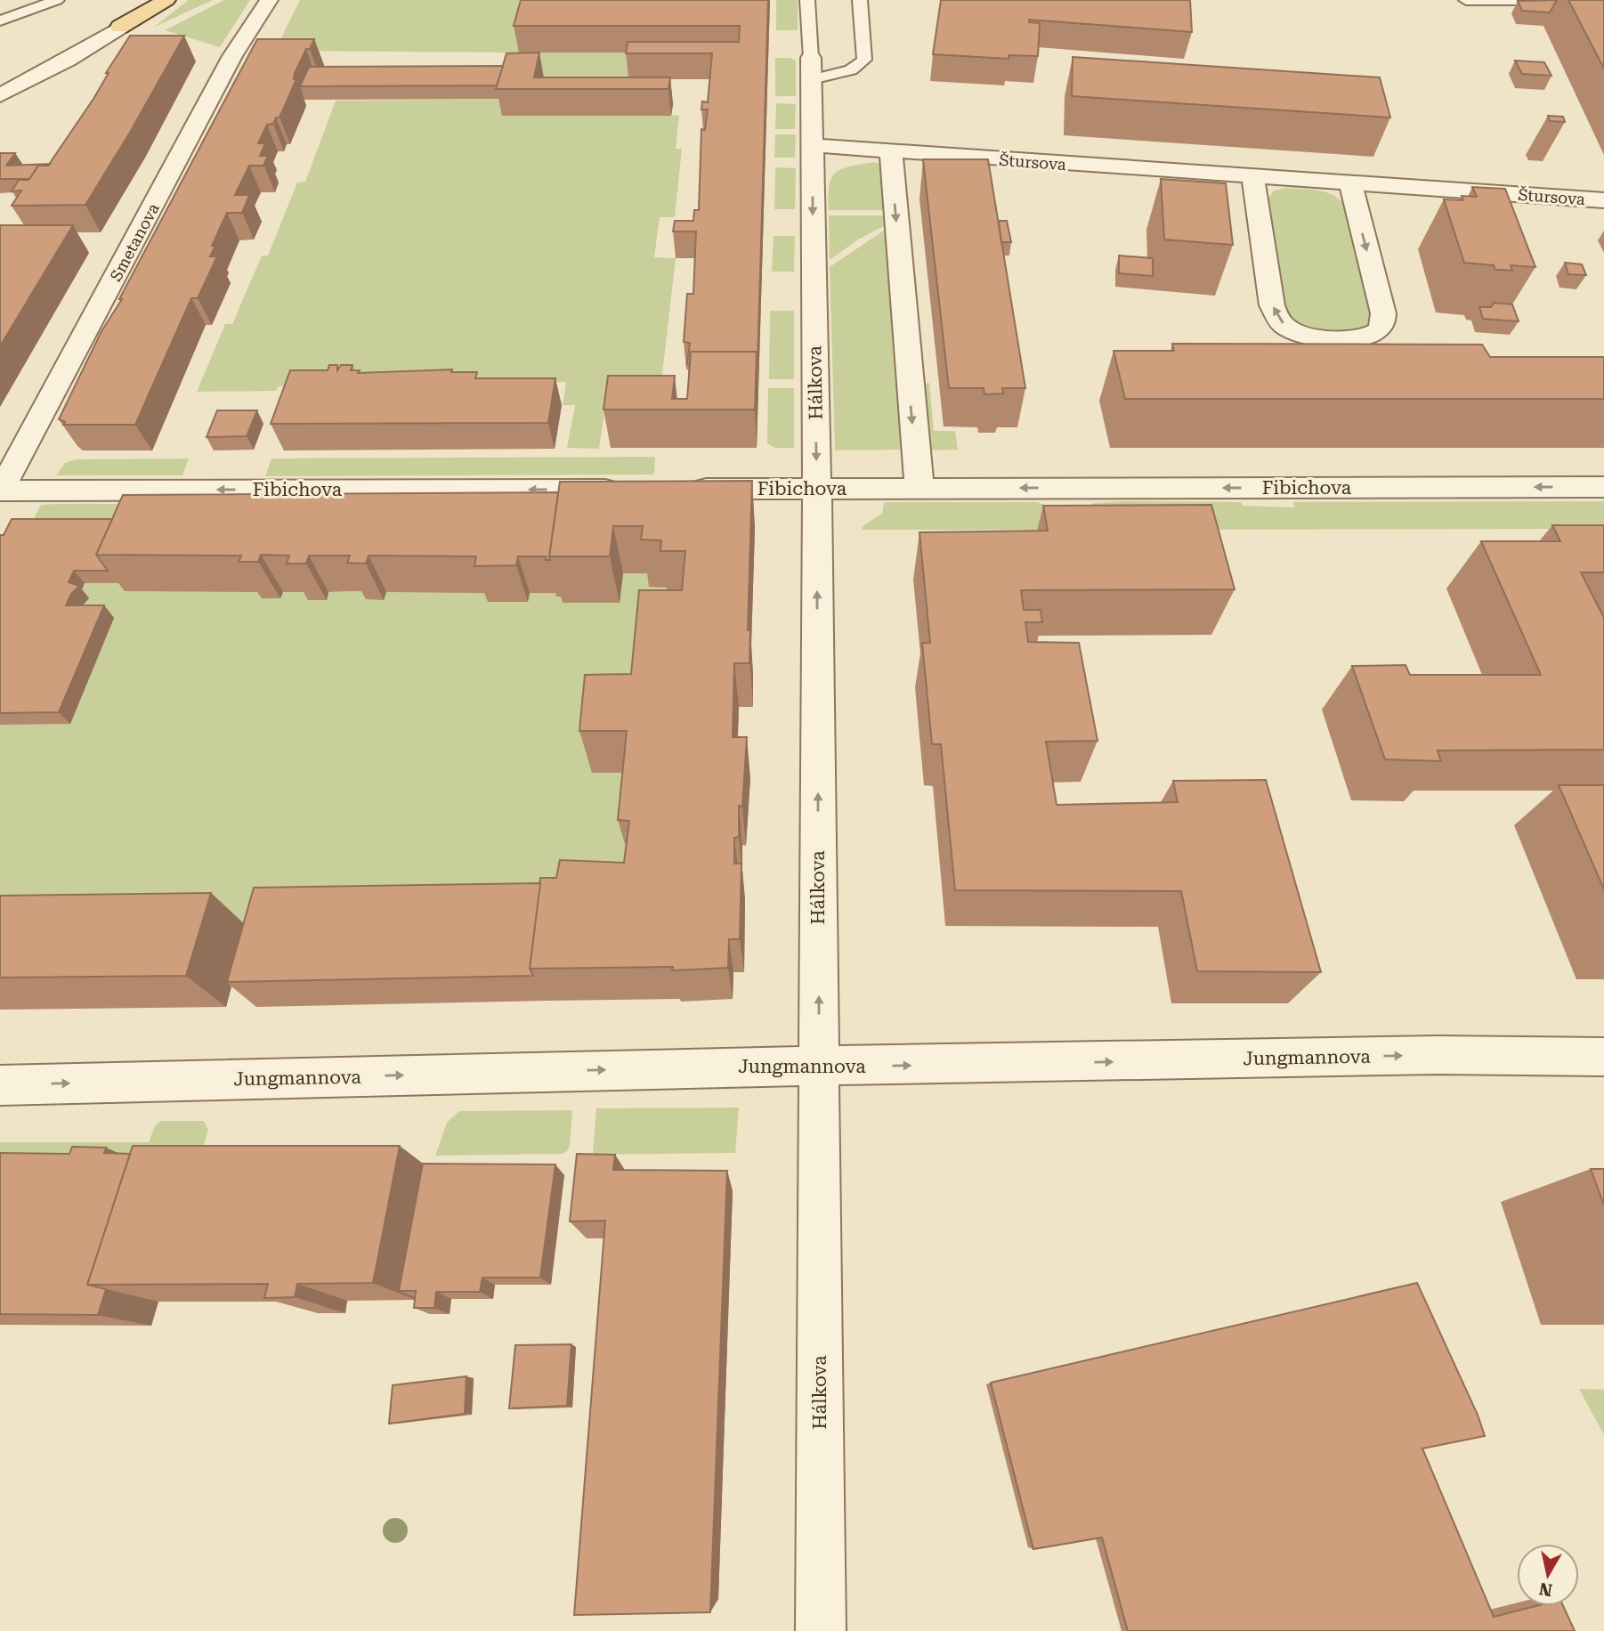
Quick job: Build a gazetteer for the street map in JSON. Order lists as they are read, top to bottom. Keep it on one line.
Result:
{"streets":{"street":["Štursova","Smetanova","Hálkova","Fibichova","Jungmannova"]},"crossings":[["Štursova","Hálkova"],["Hálkova","Fibichova"],["Hálkova","Jungmannova"]],"one_way":["Fibichova","Jungmannova"],"north":"bottom"}
